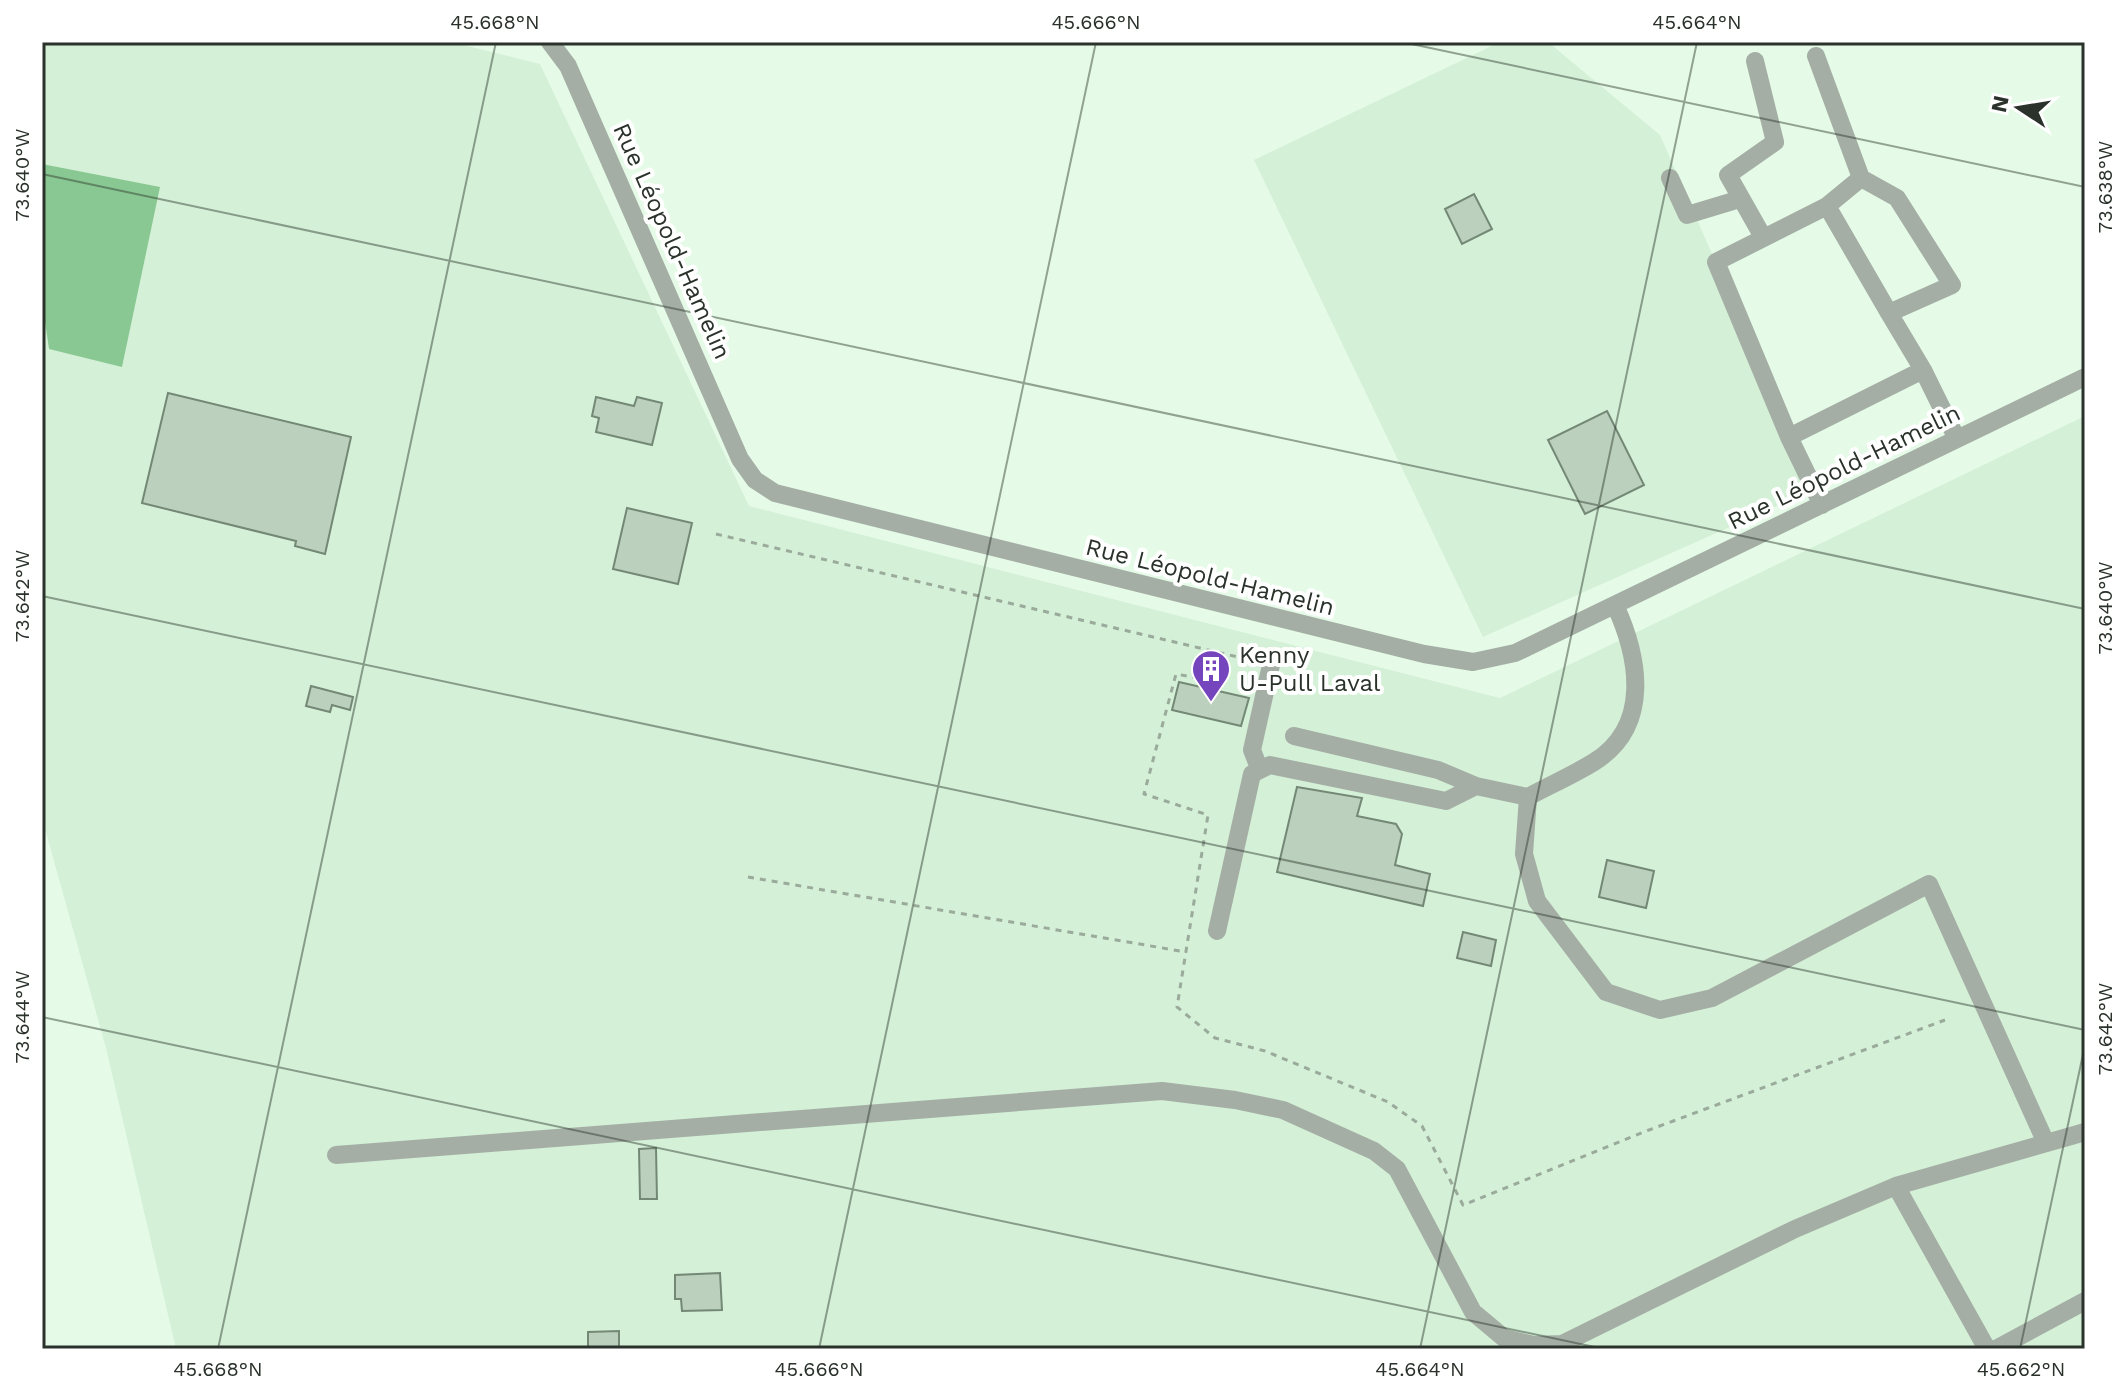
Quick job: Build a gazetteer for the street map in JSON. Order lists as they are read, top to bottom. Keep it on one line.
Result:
{"streets":{"street":["Rue Léopold-Hamelin"]},"places":{"building":["Kenny U-Pull Laval"]},"north":"left","coordinates":["45.668°N","45.666°N","45.664°N","73.640°W","73.638°W","73.642°W","73.644°W","45.662°N"]}
